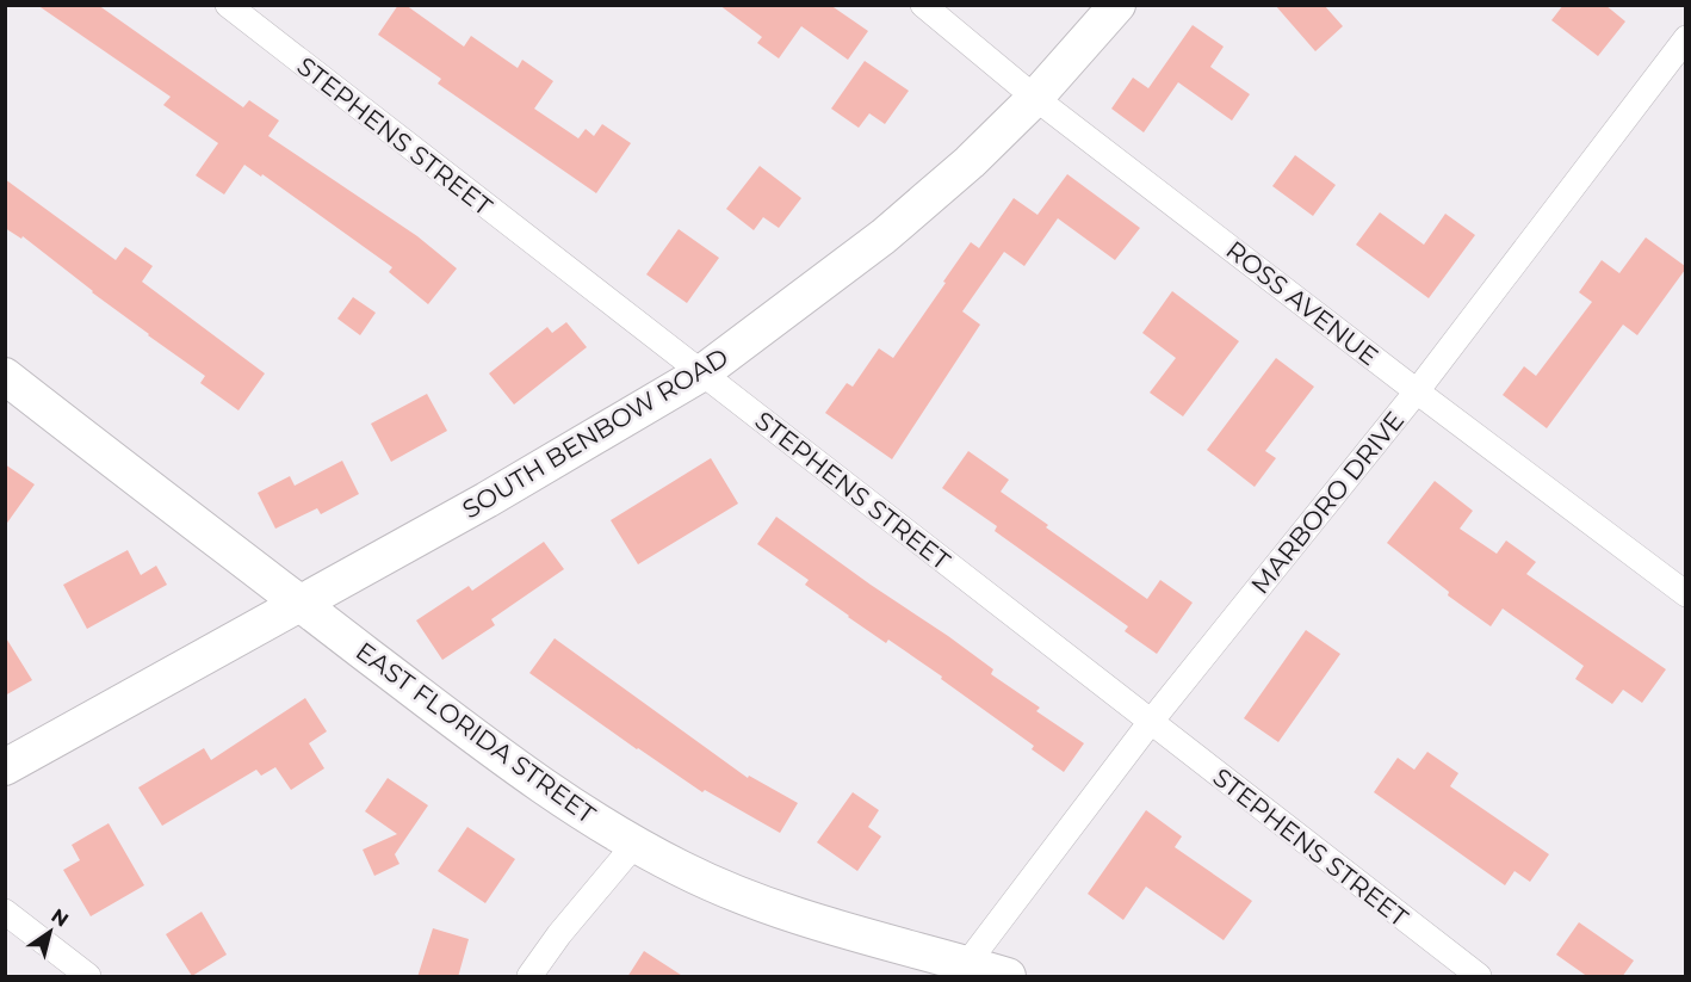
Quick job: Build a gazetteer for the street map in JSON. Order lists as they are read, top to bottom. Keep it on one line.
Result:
{"streets":{"main road":["SOUTH BENBOW ROAD","EAST FLORIDA STREET"],"street":["STEPHENS STREET","ROSS AVENUE","MARBORO DRIVE"]},"crossings":[["STEPHENS STREET","SOUTH BENBOW ROAD"],["STEPHENS STREET","MARBORO DRIVE"],["ROSS AVENUE","SOUTH BENBOW ROAD"],["ROSS AVENUE","MARBORO DRIVE"],["SOUTH BENBOW ROAD","EAST FLORIDA STREET"],["MARBORO DRIVE","EAST FLORIDA STREET"]],"north":"top right"}
